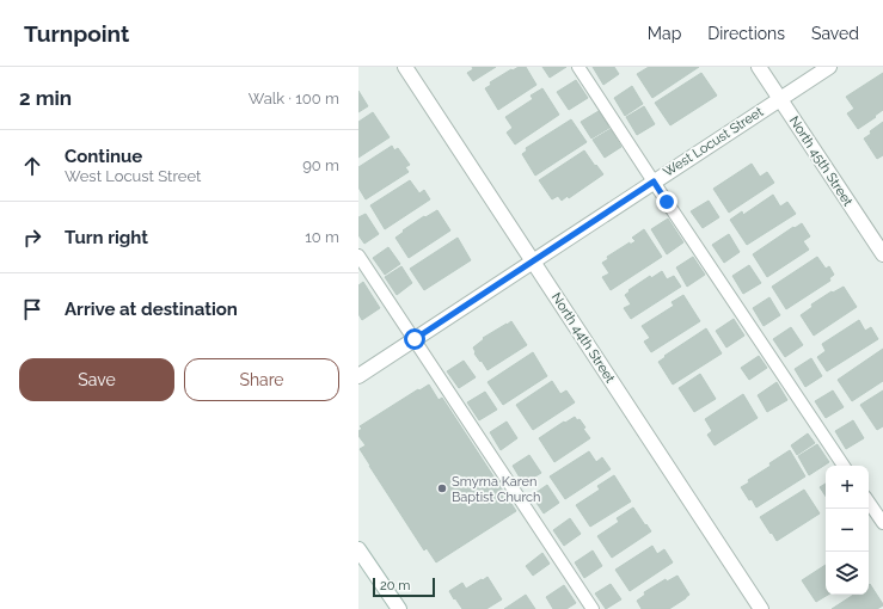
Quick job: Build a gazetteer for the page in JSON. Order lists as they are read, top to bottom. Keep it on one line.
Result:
{"streets":{"street":["West Locust Street","North 45th Street","North 44th Street"]},"crossings":[["West Locust Street","North 45th Street"],["West Locust Street","North 44th Street"]],"places":["Smyrna Karen Baptist Church"],"scale_bar":"20 m","page":{"header":"Turnpoint","nav":["Map","Directions","Saved"],"heading":["2 min","Walk · 100 m"],"list":[["Continue","West Locust Street","90 m"],["Turn right","10 m"],"Arrive at destination"],"buttons":["Save","Share"],"map_buttons":["+","−"],"scale":"20 m"}}
